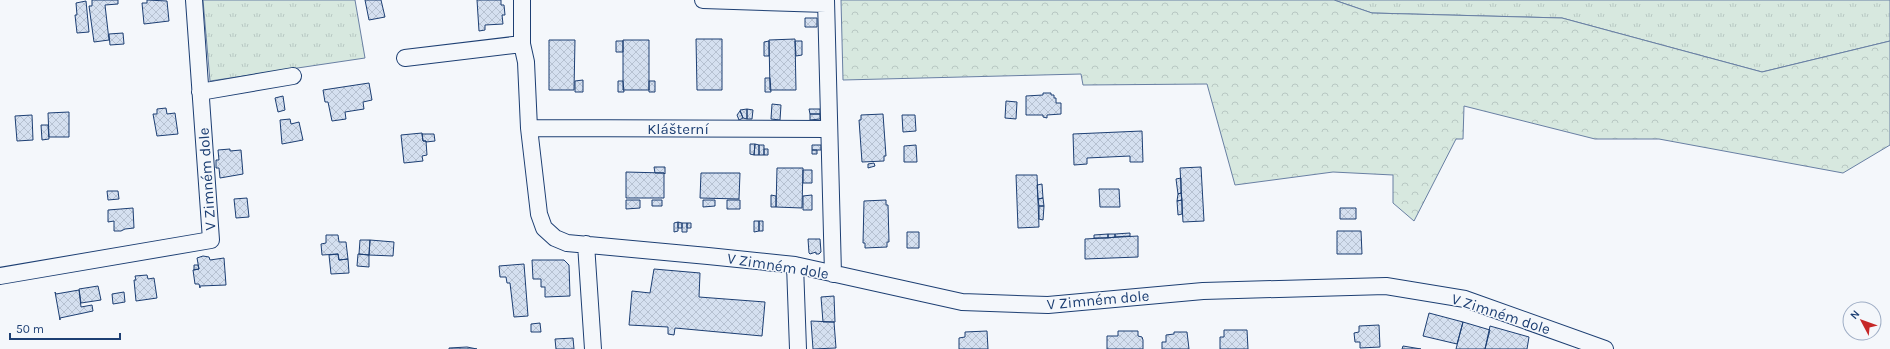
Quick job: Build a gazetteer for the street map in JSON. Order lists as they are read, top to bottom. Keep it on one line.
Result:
{"streets":{"street":["Klášterní","V Zimném dole"]},"crossings":[["Klášterní","V Zimném dole"]],"scale_bar":"50 m","north":"top left"}
